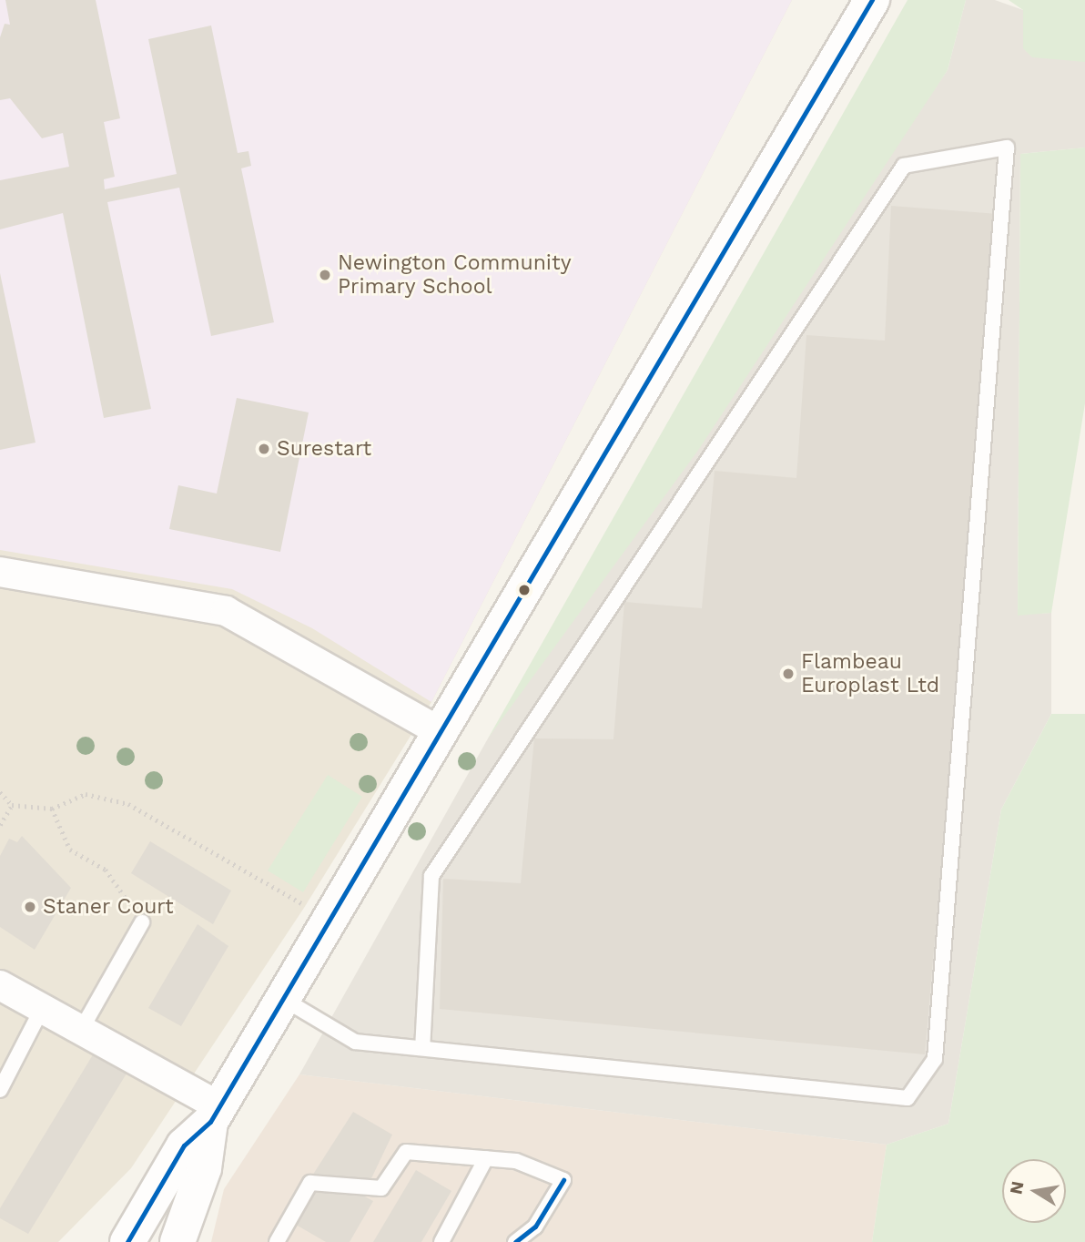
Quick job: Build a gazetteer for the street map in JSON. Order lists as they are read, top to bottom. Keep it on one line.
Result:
{"places":["Newington Community Primary School","Surestart","Flambeau Europlast Ltd","Staner Court"],"north":"left"}
